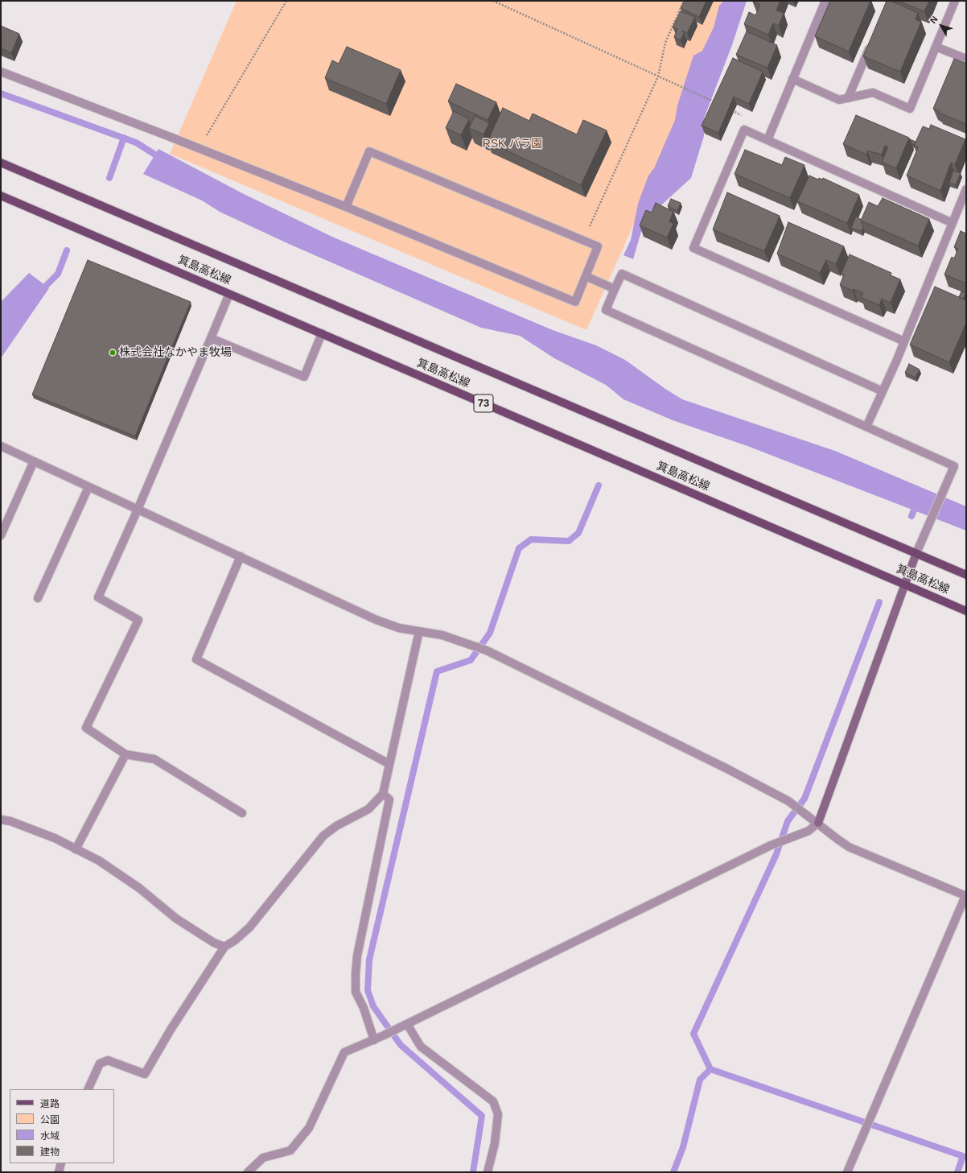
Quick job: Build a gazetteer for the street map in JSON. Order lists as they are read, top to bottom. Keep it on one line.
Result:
{"streets":{"main road":["箕島高松線","73"]},"parks":["RSK バラ園"],"places":["株式会社なかやま牧場"],"legend":["道路","公園","水域","建物"],"north":"top left"}
